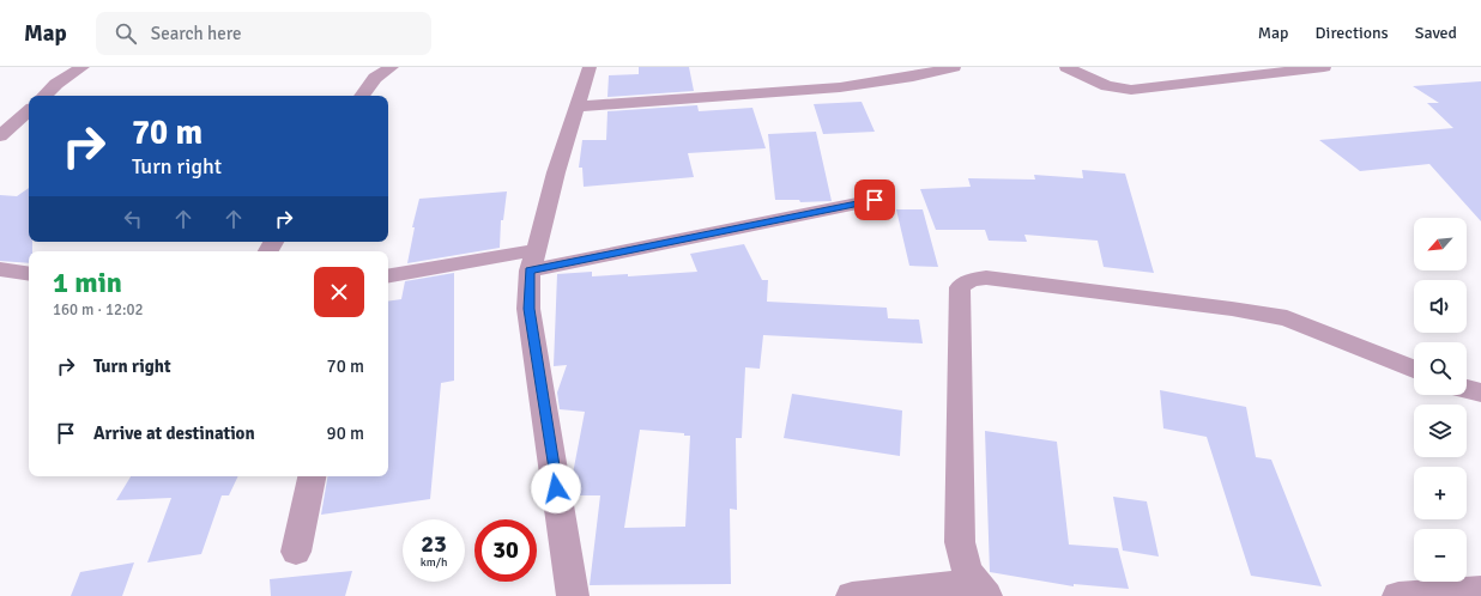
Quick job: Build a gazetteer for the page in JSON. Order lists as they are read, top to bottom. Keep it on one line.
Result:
{"north":"bottom left","page":{"header":"Map","search":"Search here","nav":["Map","Directions","Saved"],"turn":["70 m","Turn right"],"map_buttons":["+","−"],"heading":["1 min","160 m · 12:02"],"list":[{"name":"Turn right","value":"70 m"},{"name":"Arrive at destination","value":"90 m"}],"speed":"23 km/h","limit":"30"}}
